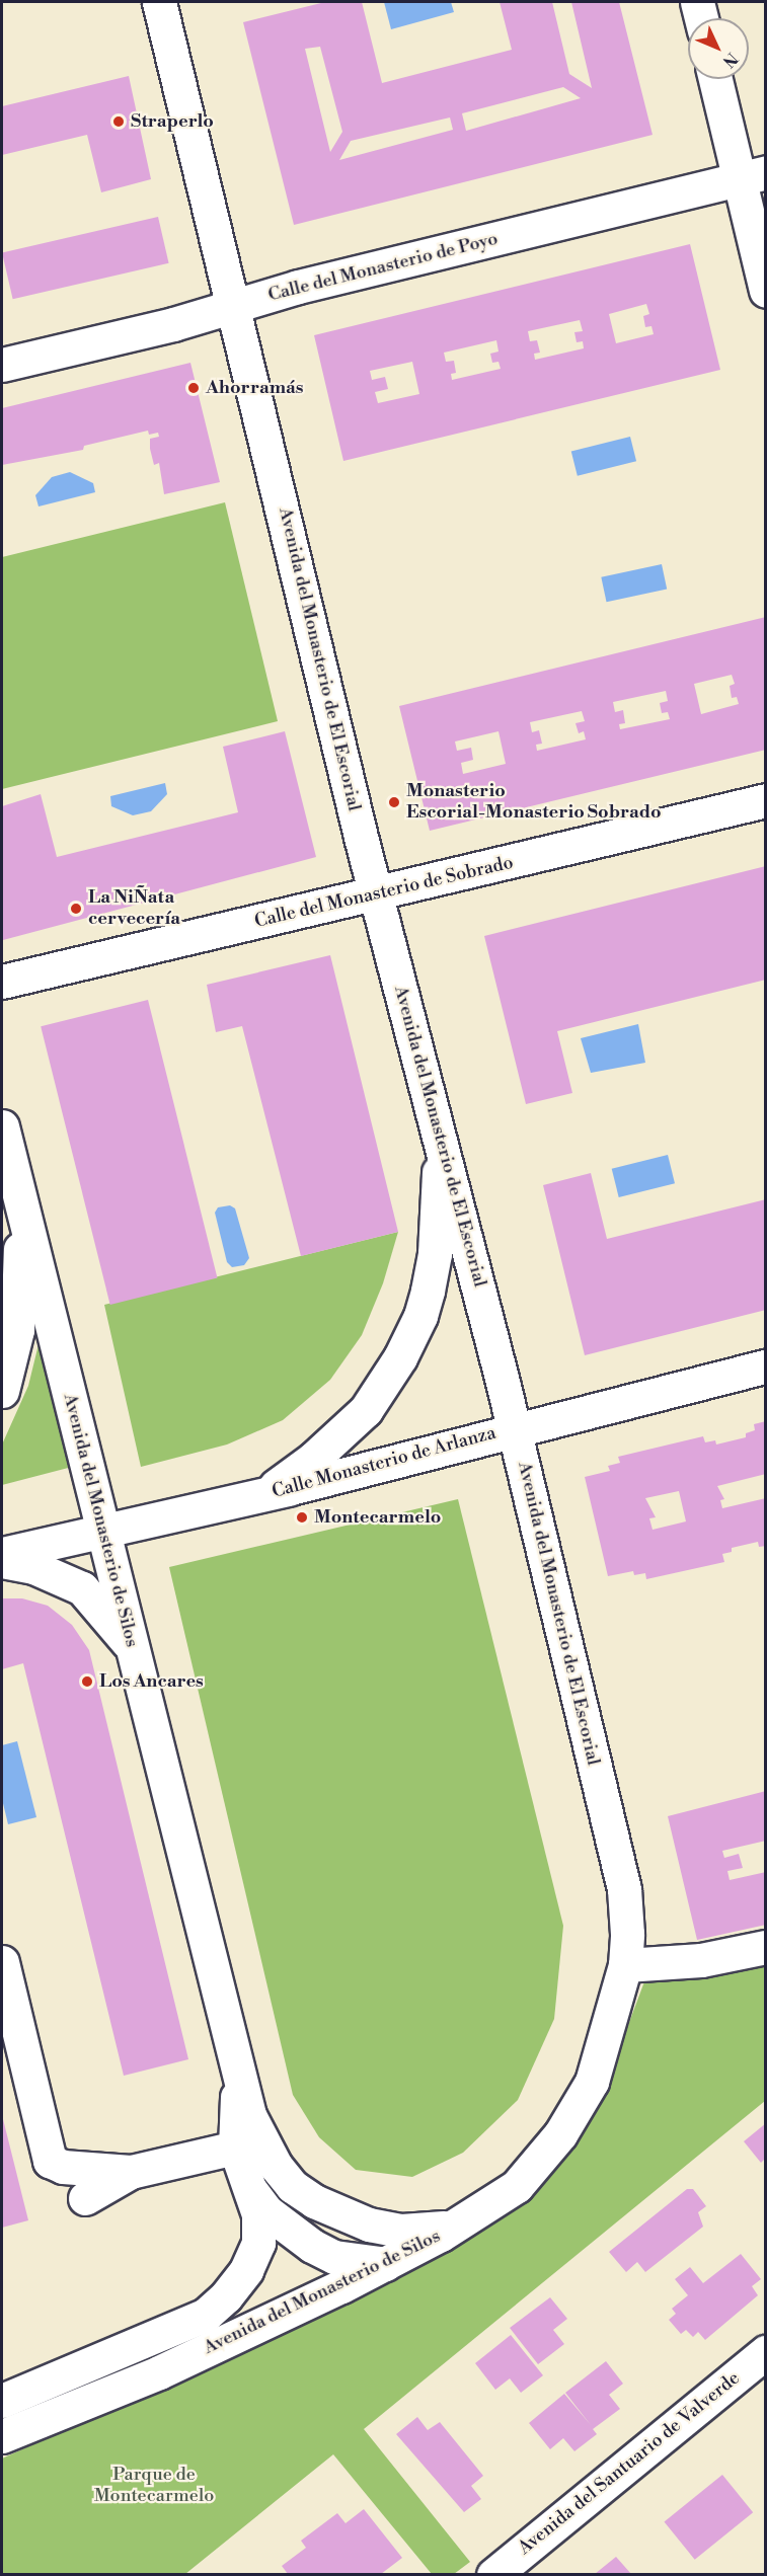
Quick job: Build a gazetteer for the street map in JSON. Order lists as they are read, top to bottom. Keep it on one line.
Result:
{"streets":{"street":["Calle del Monasterio de Poyo","Avenida del Monasterio de El Escorial","Calle del Monasterio de Sobrado","Calle Monasterio de Arlanza","Avenida del Monasterio de Silos","Avenida del Santuario de Valverde"]},"crossings":[["Calle del Monasterio de Poyo","Avenida del Monasterio de El Escorial"],["Avenida del Monasterio de El Escorial","Calle del Monasterio de Sobrado"],["Avenida del Monasterio de El Escorial","Calle Monasterio de Arlanza"],["Avenida del Monasterio de El Escorial","Avenida del Monasterio de Silos"],["Calle Monasterio de Arlanza","Avenida del Monasterio de Silos"]],"parks":["Parque de Montecarmelo"],"places":["Straperlo","Ahorramás","Monasterio Escorial-Monasterio Sobrado","La NiÑata cervecería","Montecarmelo","Los Ancares"],"north":"bottom right"}
